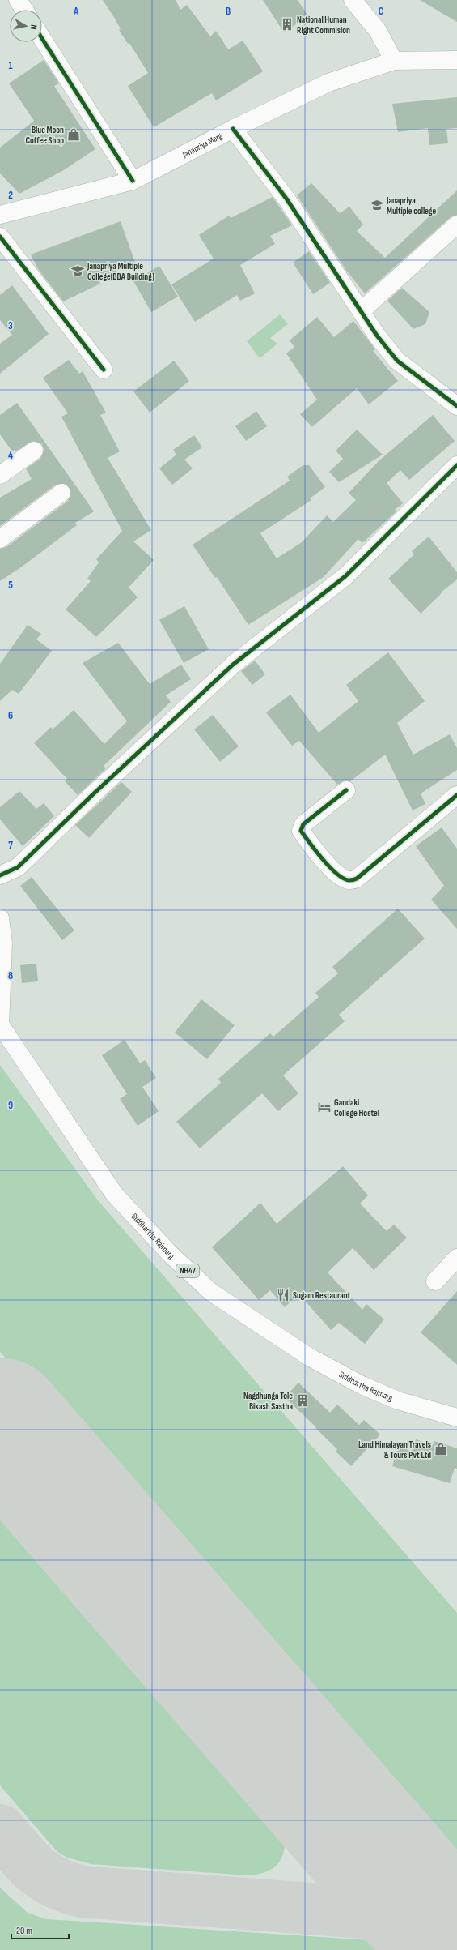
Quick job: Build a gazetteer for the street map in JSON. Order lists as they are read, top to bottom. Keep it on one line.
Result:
{"streets":{"main road":["Janapriya Marg","Siddhartha Rajmarg","NH47"]},"places":{"building":["National Human Right Commision","Nagdhunga Tole Bikash Sastha"],"shop":["Blue Moon Coffee Shop","Land Himalayan Travels & Tours Pvt Ltd"],"school or university":["Janapriya Multiple college","Janapriya Multiple College(BBA Building)"],"hotel":["Gandaki College Hostel"],"restaurant":["Sugam Restaurant"]},"scale_bar":"20 m","north":"right","grid":{"columns":["A","B","C"],"rows":["1","2","3","4","5","6","7","8","9"]}}
